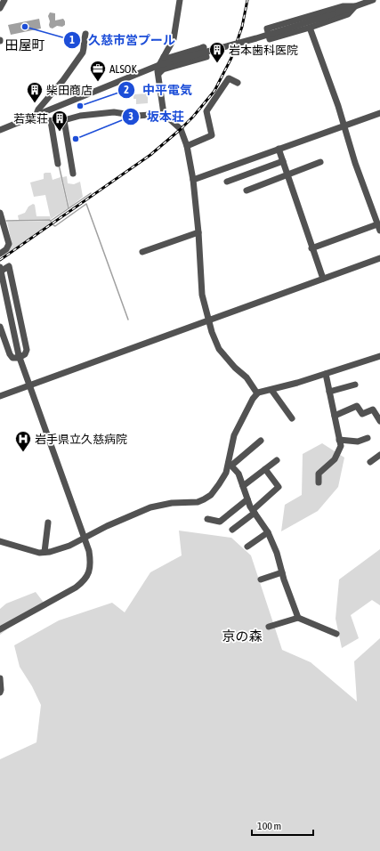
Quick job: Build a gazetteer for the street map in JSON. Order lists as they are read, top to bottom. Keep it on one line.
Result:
{"districts":["田屋町","京の森"],"places":{"other":["久慈市営プール","中平電気","坂本荘"],"building":["岩本歯科医院","柴田商店","若葉荘"],"office":["ALSOK"],"hospital":["岩手県立久慈病院"]},"scale_bar":"100 m"}
